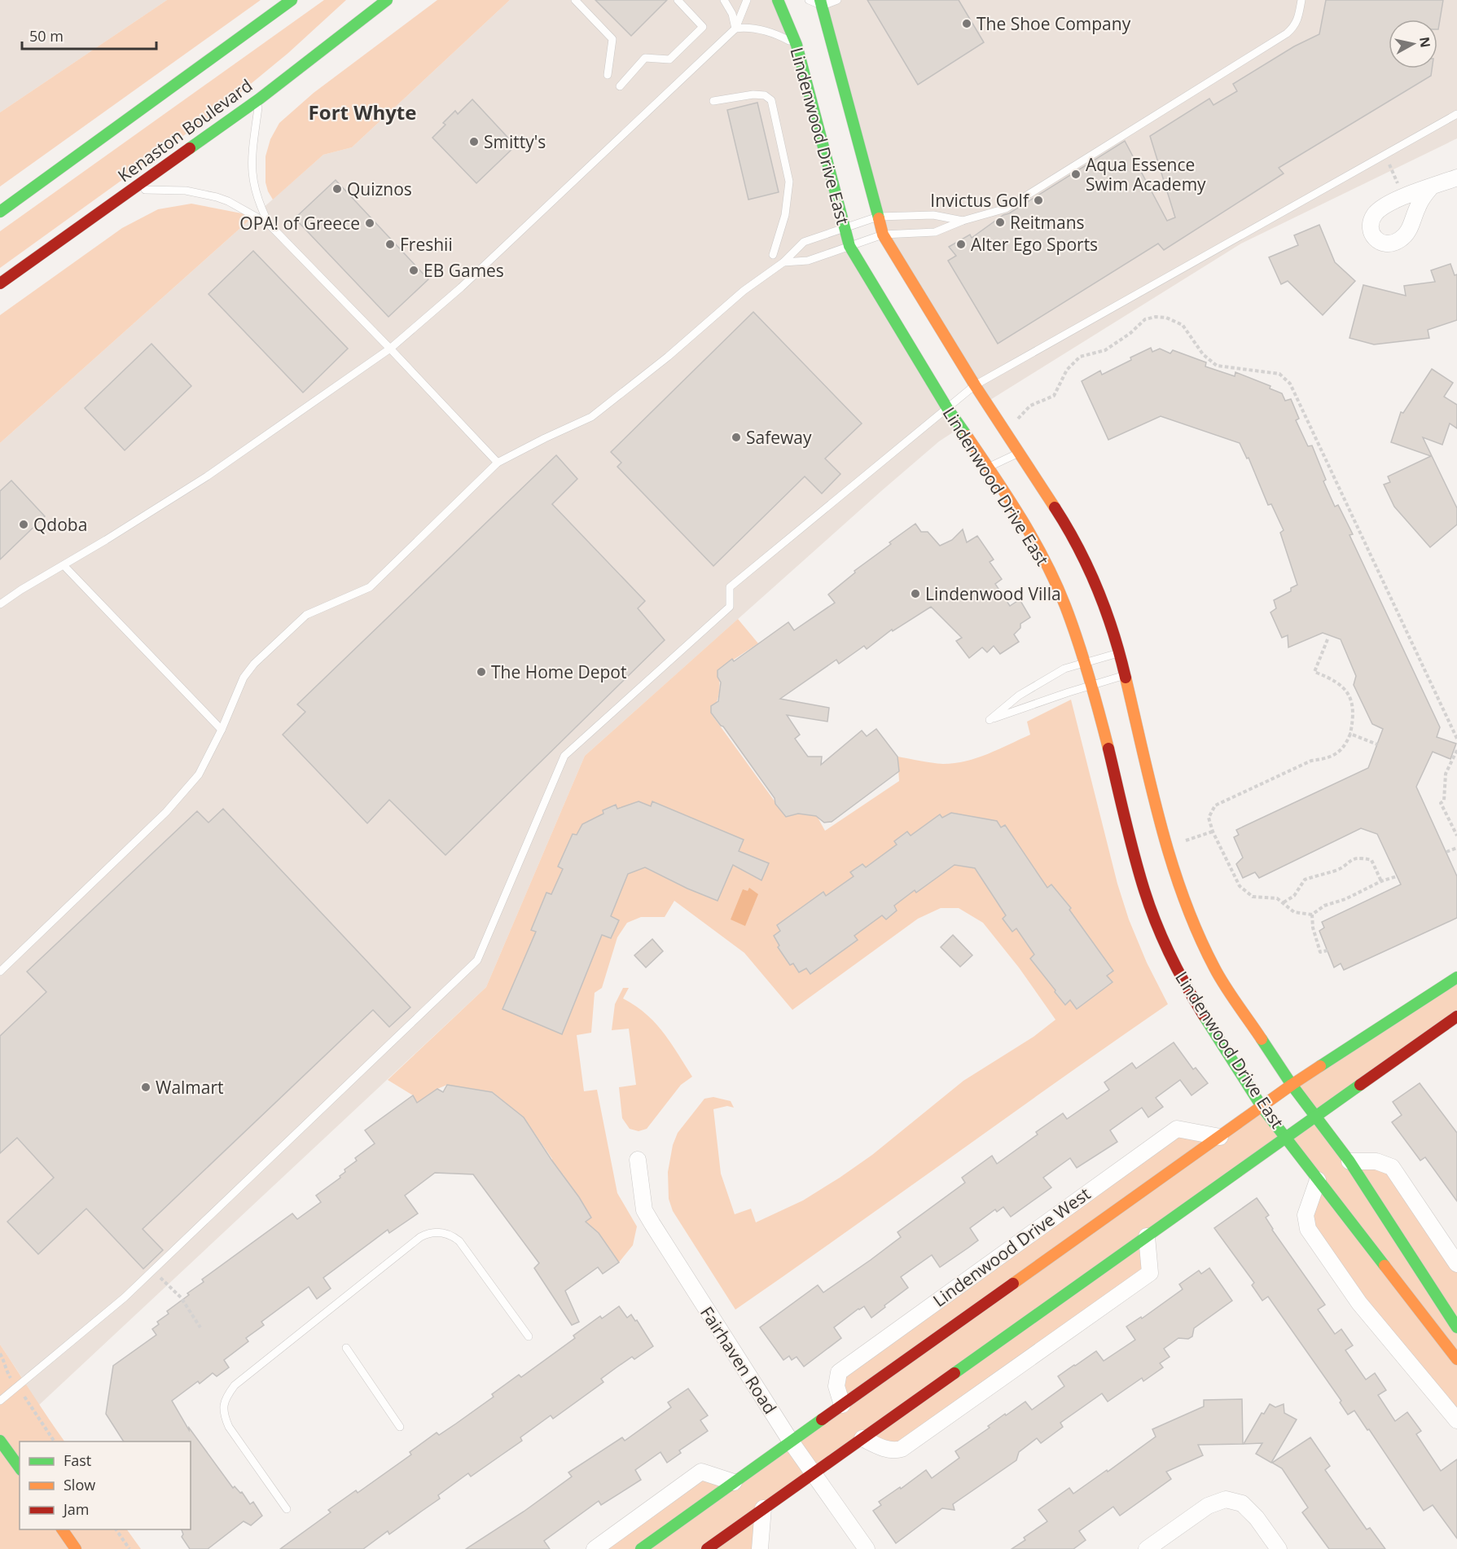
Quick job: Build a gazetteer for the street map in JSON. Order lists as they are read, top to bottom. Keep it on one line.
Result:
{"streets":{"street":["Kenaston Boulevard","Lindenwood Drive East","Lindenwood Drive West","Fairhaven Road"]},"crossings":[["Lindenwood Drive East","Lindenwood Drive West"],["Lindenwood Drive West","Fairhaven Road"]],"districts":["Fort Whyte"],"places":["The Shoe Company","Smitty's","Aqua Essence Swim Academy","Quiznos","Invictus Golf","Reitmans","OPA! of Greece","Freshii","Alter Ego Sports","EB Games","Safeway","Qdoba","Lindenwood Villa","The Home Depot","Walmart"],"legend":["Fast","Slow","Jam"],"scale_bar":"50 m","north":"right"}
